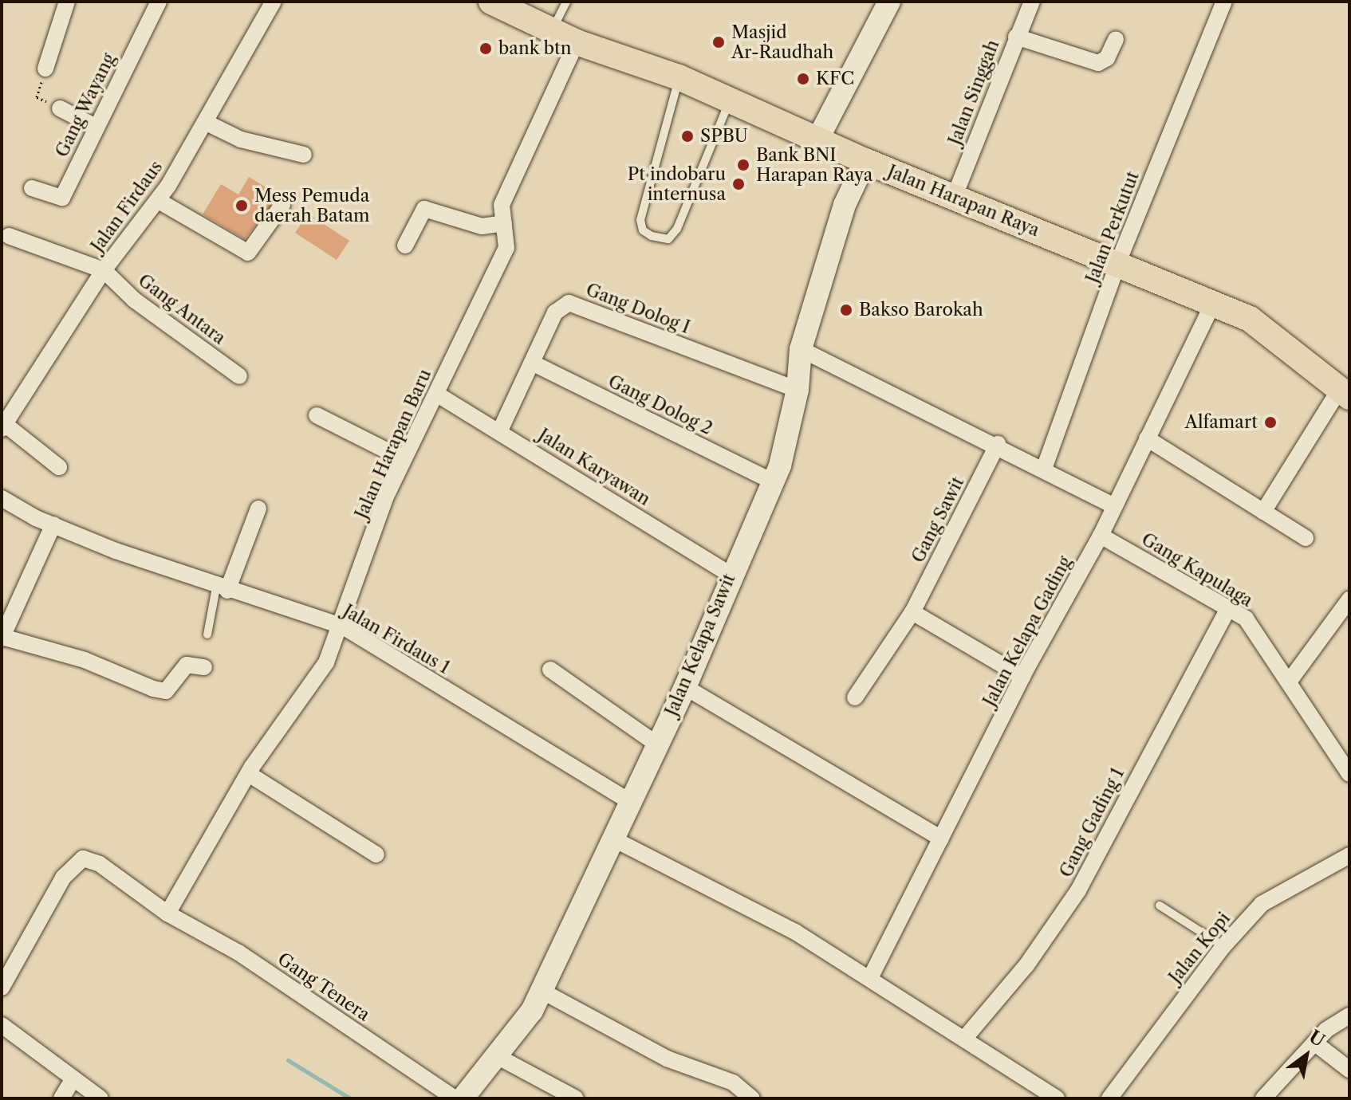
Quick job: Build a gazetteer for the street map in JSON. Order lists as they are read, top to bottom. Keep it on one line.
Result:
{"streets":{"main road":["Jalan Harapan Raya","Jalan Kelapa Sawit"],"street":["Jalan Singgah","Gang Wayang","Jalan Firdaus","Jalan Perkutut","Gang Dolog I","Gang Antara","Gang Dolog 2","Jalan Harapan Baru","Jalan Karyawan","Gang Sawit","Gang Kapulaga","Jalan Kelapa Gading","Jalan Firdaus 1","Gang Gading 1","Jalan Kopi","Gang Tenera"]},"crossings":[["Jalan Singgah","Jalan Harapan Raya"],["Jalan Harapan Raya","Jalan Perkutut"],["Jalan Harapan Raya","Jalan Harapan Baru"],["Jalan Harapan Raya","Jalan Kelapa Gading"],["Jalan Harapan Raya","Jalan Kelapa Sawit"],["Jalan Firdaus","Gang Antara"],["Gang Dolog I","Gang Dolog 2"],["Gang Dolog I","Jalan Karyawan"],["Gang Dolog I","Jalan Kelapa Sawit"],["Gang Dolog 2","Jalan Kelapa Sawit"],["Jalan Harapan Baru","Jalan Karyawan"],["Jalan Harapan Baru","Jalan Firdaus 1"],["Jalan Harapan Baru","Gang Tenera"],["Jalan Karyawan","Jalan Kelapa Sawit"],["Gang Kapulaga","Jalan Kelapa Gading"],["Gang Kapulaga","Gang Gading 1"],["Jalan Firdaus 1","Jalan Kelapa Sawit"]],"places":["Masjid Ar-Raudhah","bank btn","KFC","SPBU","Bank BNI Harapan Raya","Pt indobaru internusa","Mess Pemuda daerah Batam","Bakso Barokah","Alfamart"],"north":"top right"}
